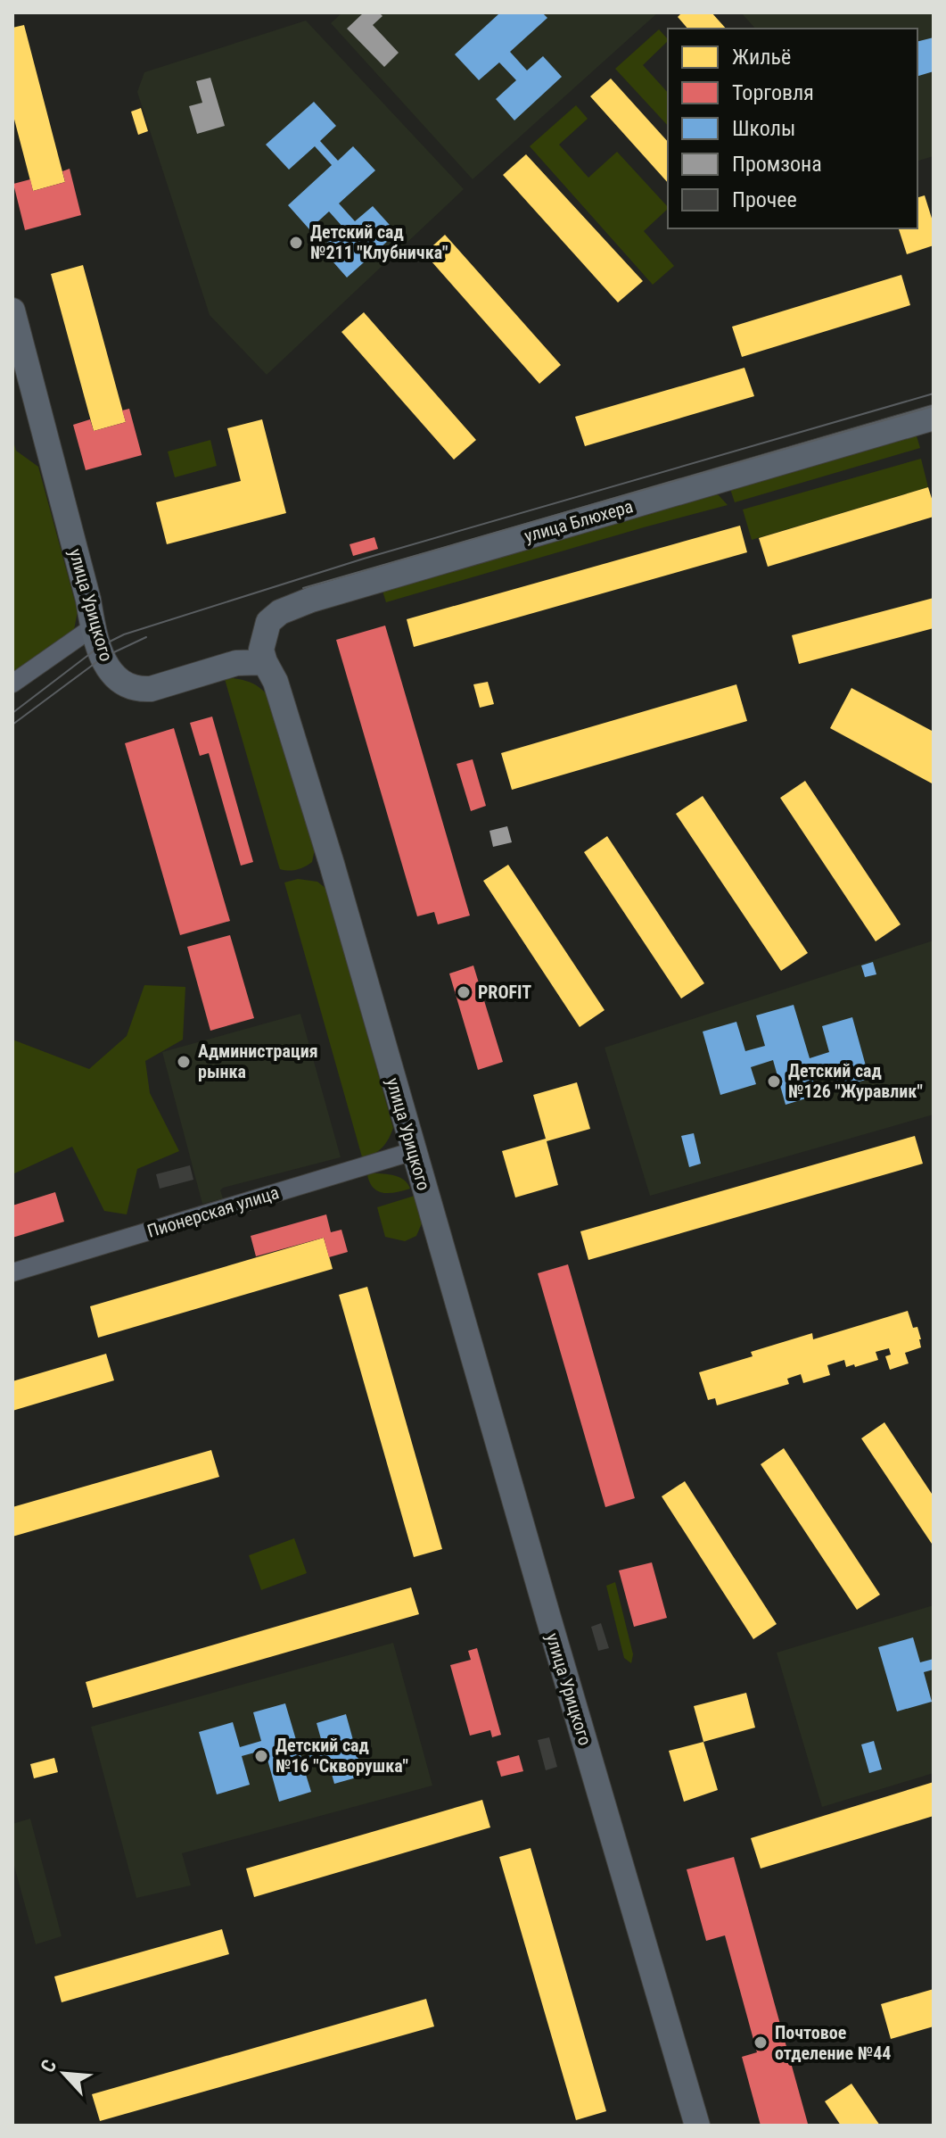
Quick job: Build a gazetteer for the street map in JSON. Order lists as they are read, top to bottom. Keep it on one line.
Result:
{"streets":{"street":["улица Блюхера","улица Урицкого","Пионерская улица"]},"crossings":[["улица Блюхера","улица Урицкого"],["улица Урицкого","Пионерская улица"]],"places":["Детский сад №211 \"Клубничка\"","PROFIT","Администрация рынка","Детский сад №126 \"Журавлик\"","Детский сад №16 \"Скворушка\"","Почтовое отделение №44"],"legend":["Жильё","Торговля","Школы","Промзона","Прочее"],"north":"top left"}
